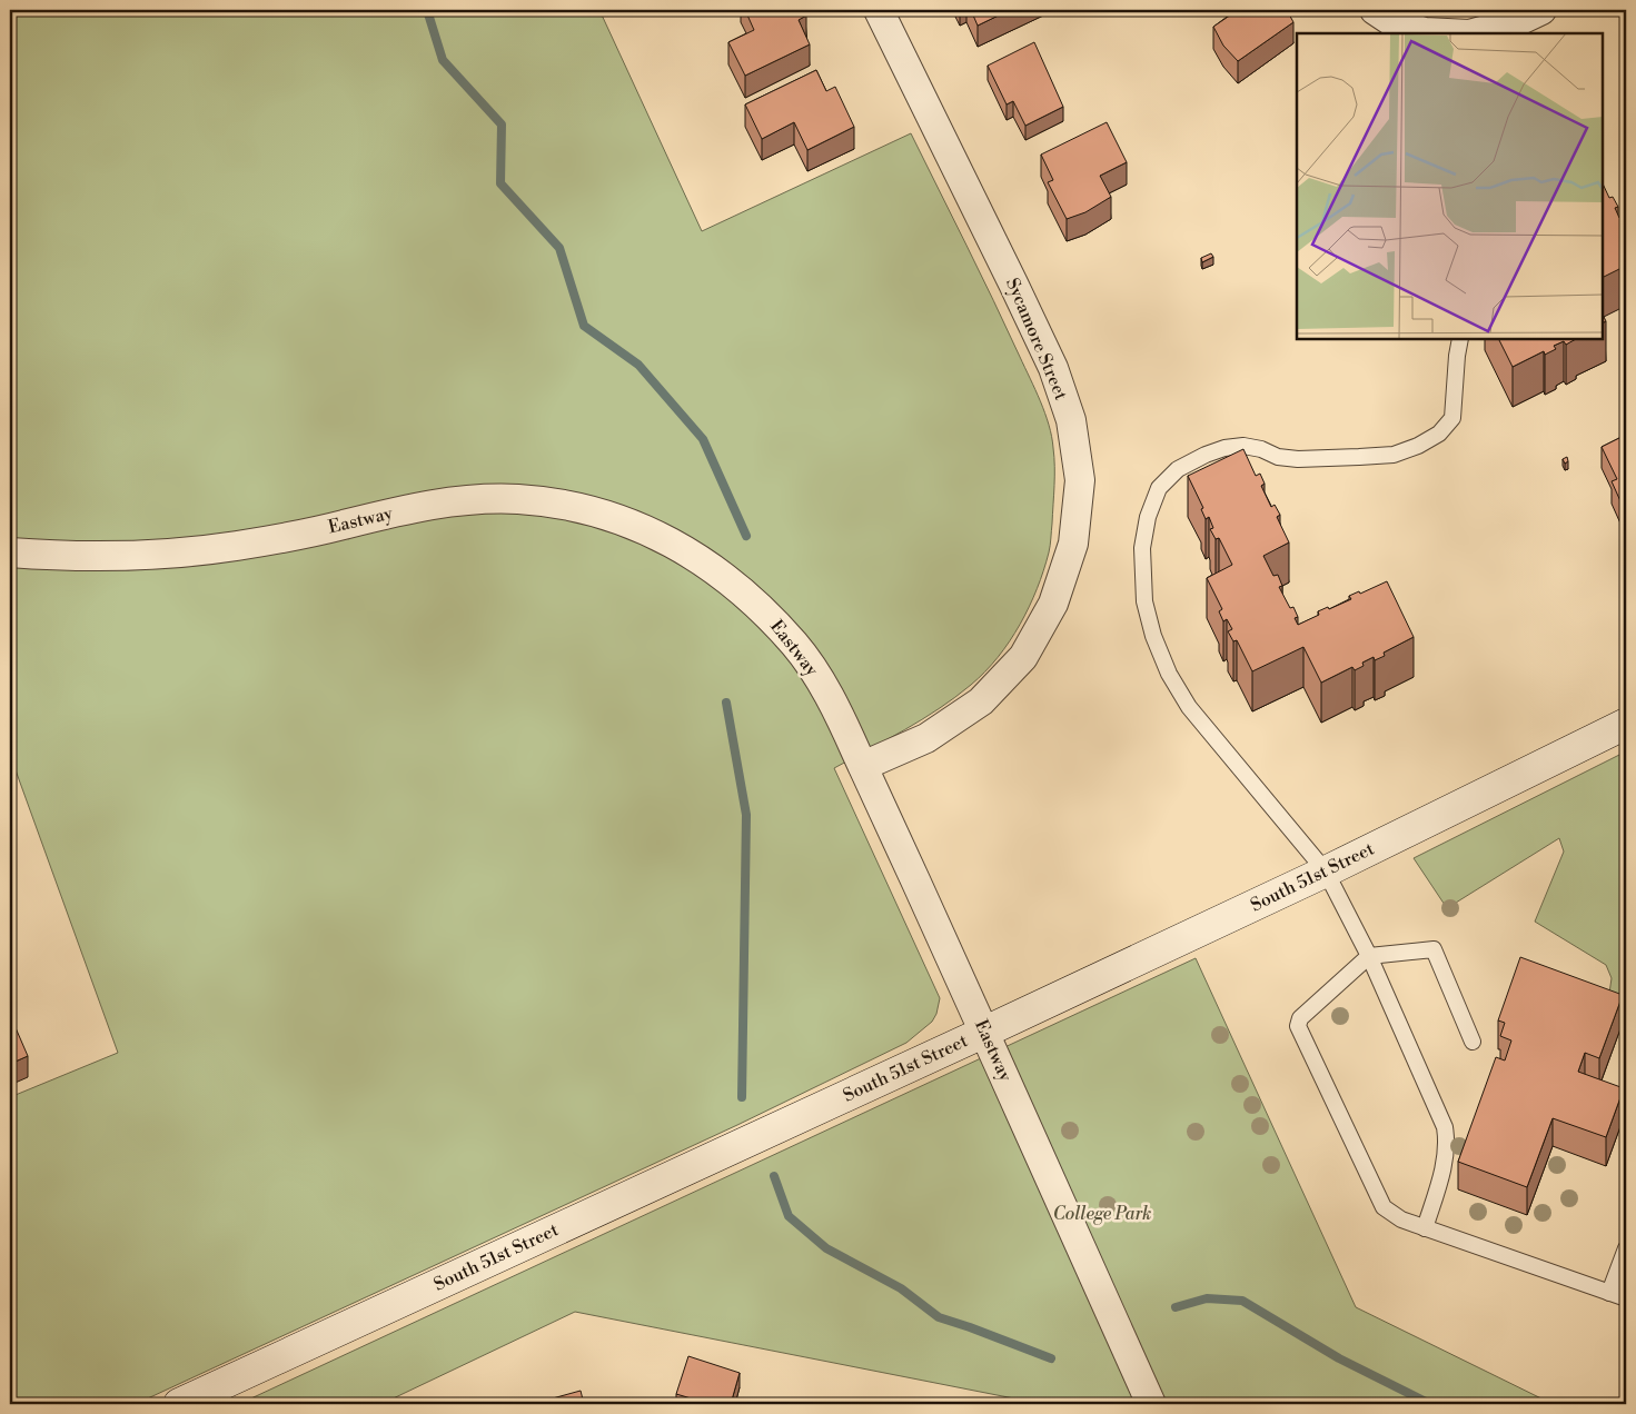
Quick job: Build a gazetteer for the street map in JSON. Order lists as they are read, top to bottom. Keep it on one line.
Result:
{"streets":{"street":["Sycamore Street","Eastway","South 51st Street"]},"crossings":[["Sycamore Street","Eastway"],["Eastway","South 51st Street"]],"parks":["College Park"]}
